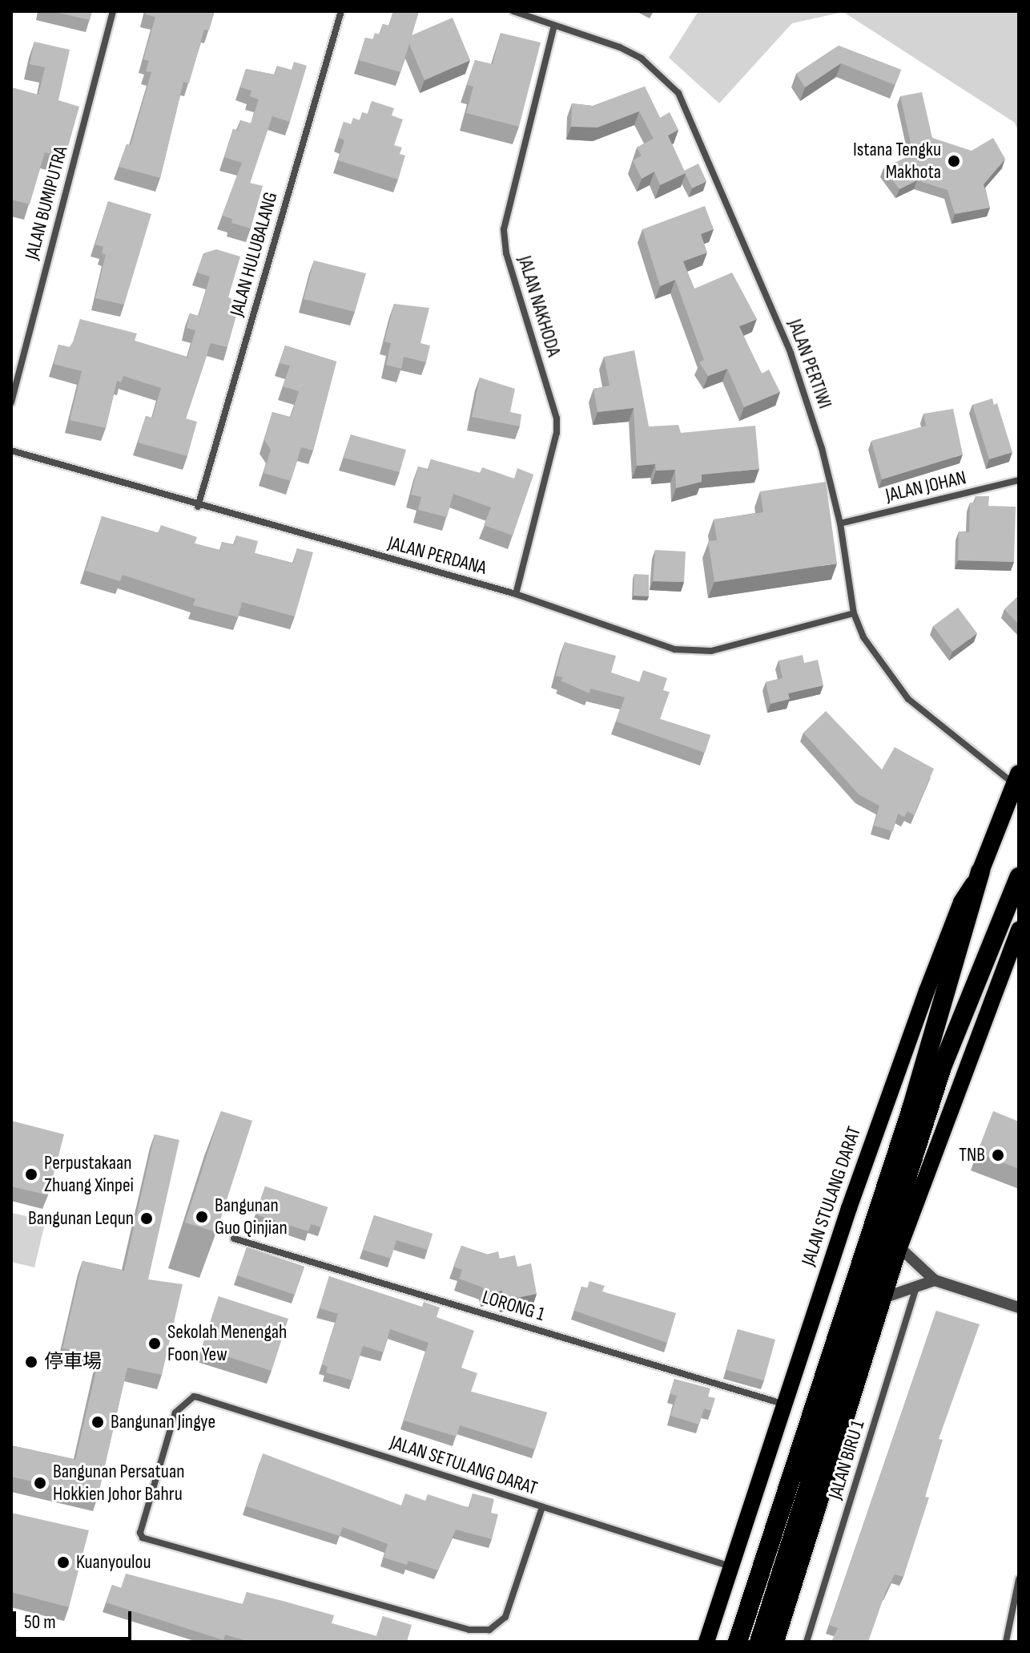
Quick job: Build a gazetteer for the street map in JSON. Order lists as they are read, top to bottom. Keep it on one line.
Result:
{"streets":{"highway":["JALAN STULANG DARAT"],"street":["JALAN BUMIPUTRA","JALAN HULUBALANG","JALAN NAKHODA","JALAN PERTIWI","JALAN JOHAN","JALAN PERDANA","LORONG 1","JALAN BIRU 1","JALAN SETULANG DARAT"]},"crossings":[["JALAN HULUBALANG","JALAN PERDANA"],["JALAN NAKHODA","JALAN PERTIWI"],["JALAN NAKHODA","JALAN PERDANA"],["JALAN PERTIWI","JALAN JOHAN"],["JALAN PERTIWI","JALAN PERDANA"],["JALAN PERTIWI","JALAN STULANG DARAT"],["JALAN STULANG DARAT","LORONG 1"],["JALAN STULANG DARAT","JALAN SETULANG DARAT"]],"places":["Istana Tengku Makhota","TNB","Perpustakaan Zhuang Xinpei","Bangunan Guo Qinjian","Bangunan Lequn","Sekolah Menengah Foon Yew","停車場","Bangunan Jingye","Bangunan Persatuan Hokkien Johor Bahru","Kuanyoulou"],"scale_bar":"50 m"}
